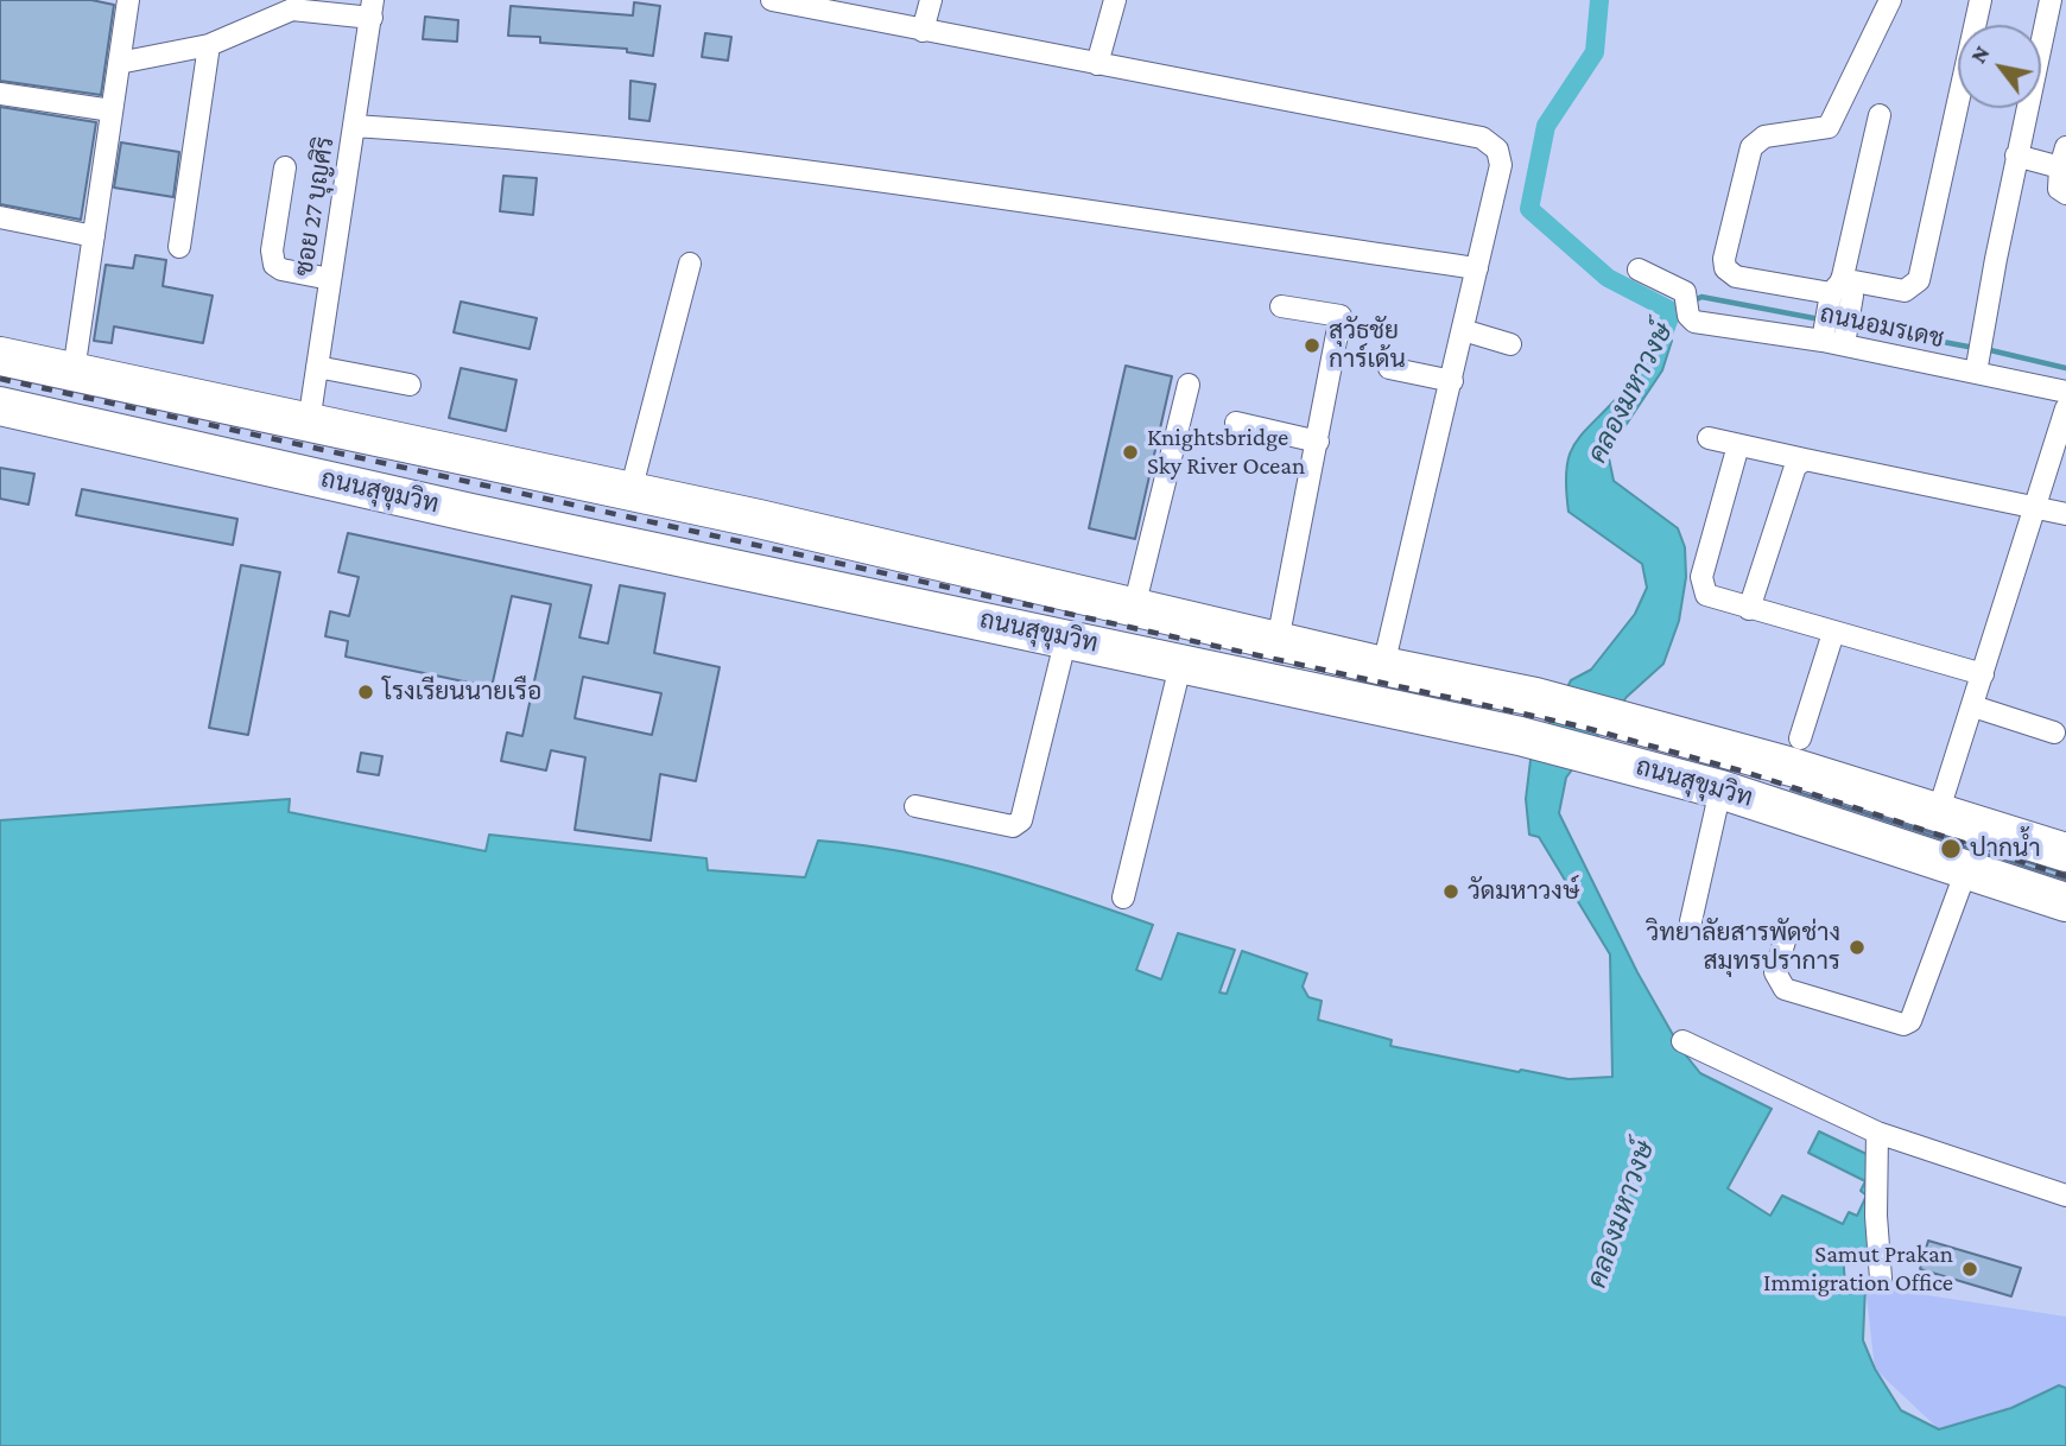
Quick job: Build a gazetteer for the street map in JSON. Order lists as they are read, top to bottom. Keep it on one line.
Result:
{"streets":{"highway":["ถนนสุขุมวิท"],"street":["ซอย 27 บุญศิริ","ถนนอมรเดช"]},"crossings":[["ซอย 27 บุญศิริ","ถนนสุขุมวิท"]],"water":["คลองมหาวงษ์"],"places":["สุวัธชัย การ์เด้น","Knightsbridge Sky River Ocean","โรงเรียนนายเรือ","ปากน้ำ","วัดมหาวงษ์","วิทยาลัยสารพัดช่าง สมุทรปราการ","Samut Prakan Immigration Office"],"north":"top left"}
